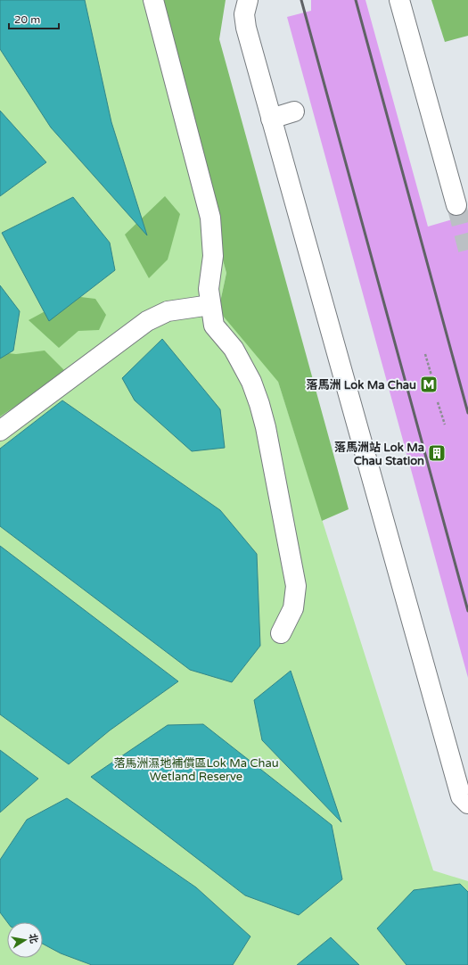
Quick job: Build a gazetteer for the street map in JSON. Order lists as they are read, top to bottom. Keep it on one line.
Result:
{"parks":["落馬洲濕地補償區Lok Ma Chau Wetland Reserve"],"places":{"metro station":["落馬洲 Lok Ma Chau"],"building":["落馬洲站 Lok Ma Chau Station"]},"scale_bar":"20 m","north":"right"}
